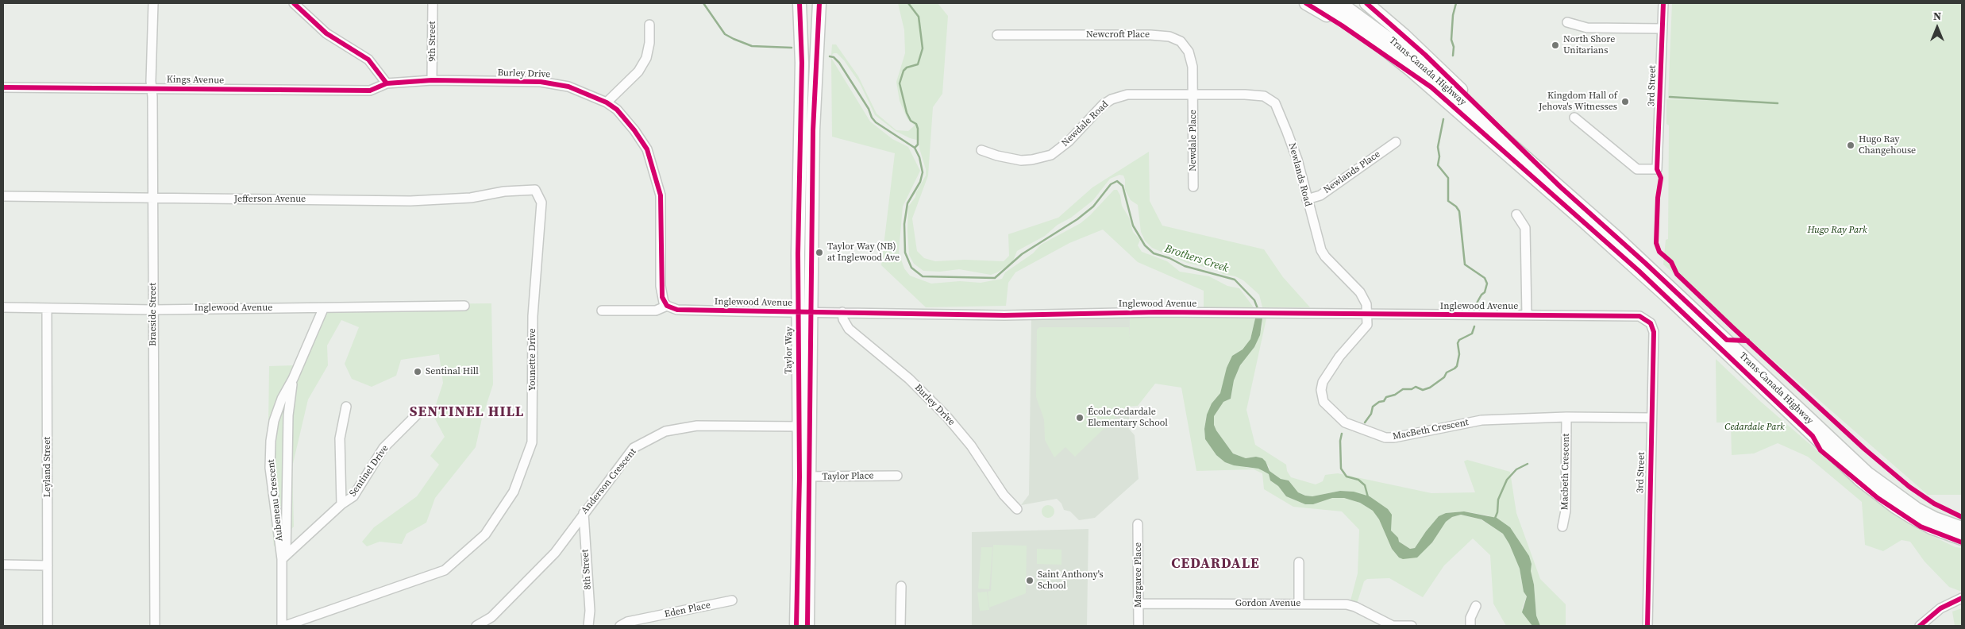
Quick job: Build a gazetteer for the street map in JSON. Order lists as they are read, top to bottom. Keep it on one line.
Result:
{"streets":{"highway":["Trans-Canada Highway","Taylor Way"],"street":["Newcroft Place","9th Street","Burley Drive","Kings Avenue","3rd Street","Newdale Road","Newdale Place","Newlands Place","Newlands Road","Jefferson Avenue","Inglewood Avenue","Braeside Street","Younette Drive","MacBeth Crescent","Leyland Street","Sentinel Drive","Macbeth Crescent","Taylor Place","Anderson Crescent","Aubeneau Crescent","8th Street","Margaree Place","Gordon Avenue","Eden Place"]},"crossings":[["Newcroft Place","Newdale Road"],["Newcroft Place","Newdale Place"],["Newcroft Place","Newlands Road"],["9th Street","Burley Drive"],["Burley Drive","Kings Avenue"],["Burley Drive","Inglewood Avenue"],["Kings Avenue","Braeside Street"],["3rd Street","Inglewood Avenue"],["3rd Street","MacBeth Crescent"],["Newdale Road","Newdale Place"],["Newdale Road","Newlands Road"],["Newdale Place","Newlands Road"],["Newlands Place","Newlands Road"],["Newlands Road","Inglewood Avenue"],["Newlands Road","MacBeth Crescent"],["Jefferson Avenue","Braeside Street"],["Jefferson Avenue","Younette Drive"],["Inglewood Avenue","Braeside Street"],["Inglewood Avenue","Taylor Way"],["Inglewood Avenue","MacBeth Crescent"],["Inglewood Avenue","Leyland Street"],["Inglewood Avenue","Aubeneau Crescent"],["Taylor Way","Taylor Place"],["Taylor Way","Anderson Crescent"],["MacBeth Crescent","Macbeth Crescent"],["Sentinel Drive","Aubeneau Crescent"],["Anderson Crescent","8th Street"],["Margaree Place","Gordon Avenue"]],"districts":["SENTINEL HILL","CEDARDALE"],"water":["Brothers Creek"],"parks":["Hugo Ray Park","Cedardale Park"],"places":["North Shore Unitarians","Kingdom Hall of Jehova's Witnesses","Hugo Ray Changehouse","Taylor Way (NB) at Inglewood Ave","Sentinal Hill","École Cedardale Elementary School","Saint Anthony's School"],"north":"top"}
